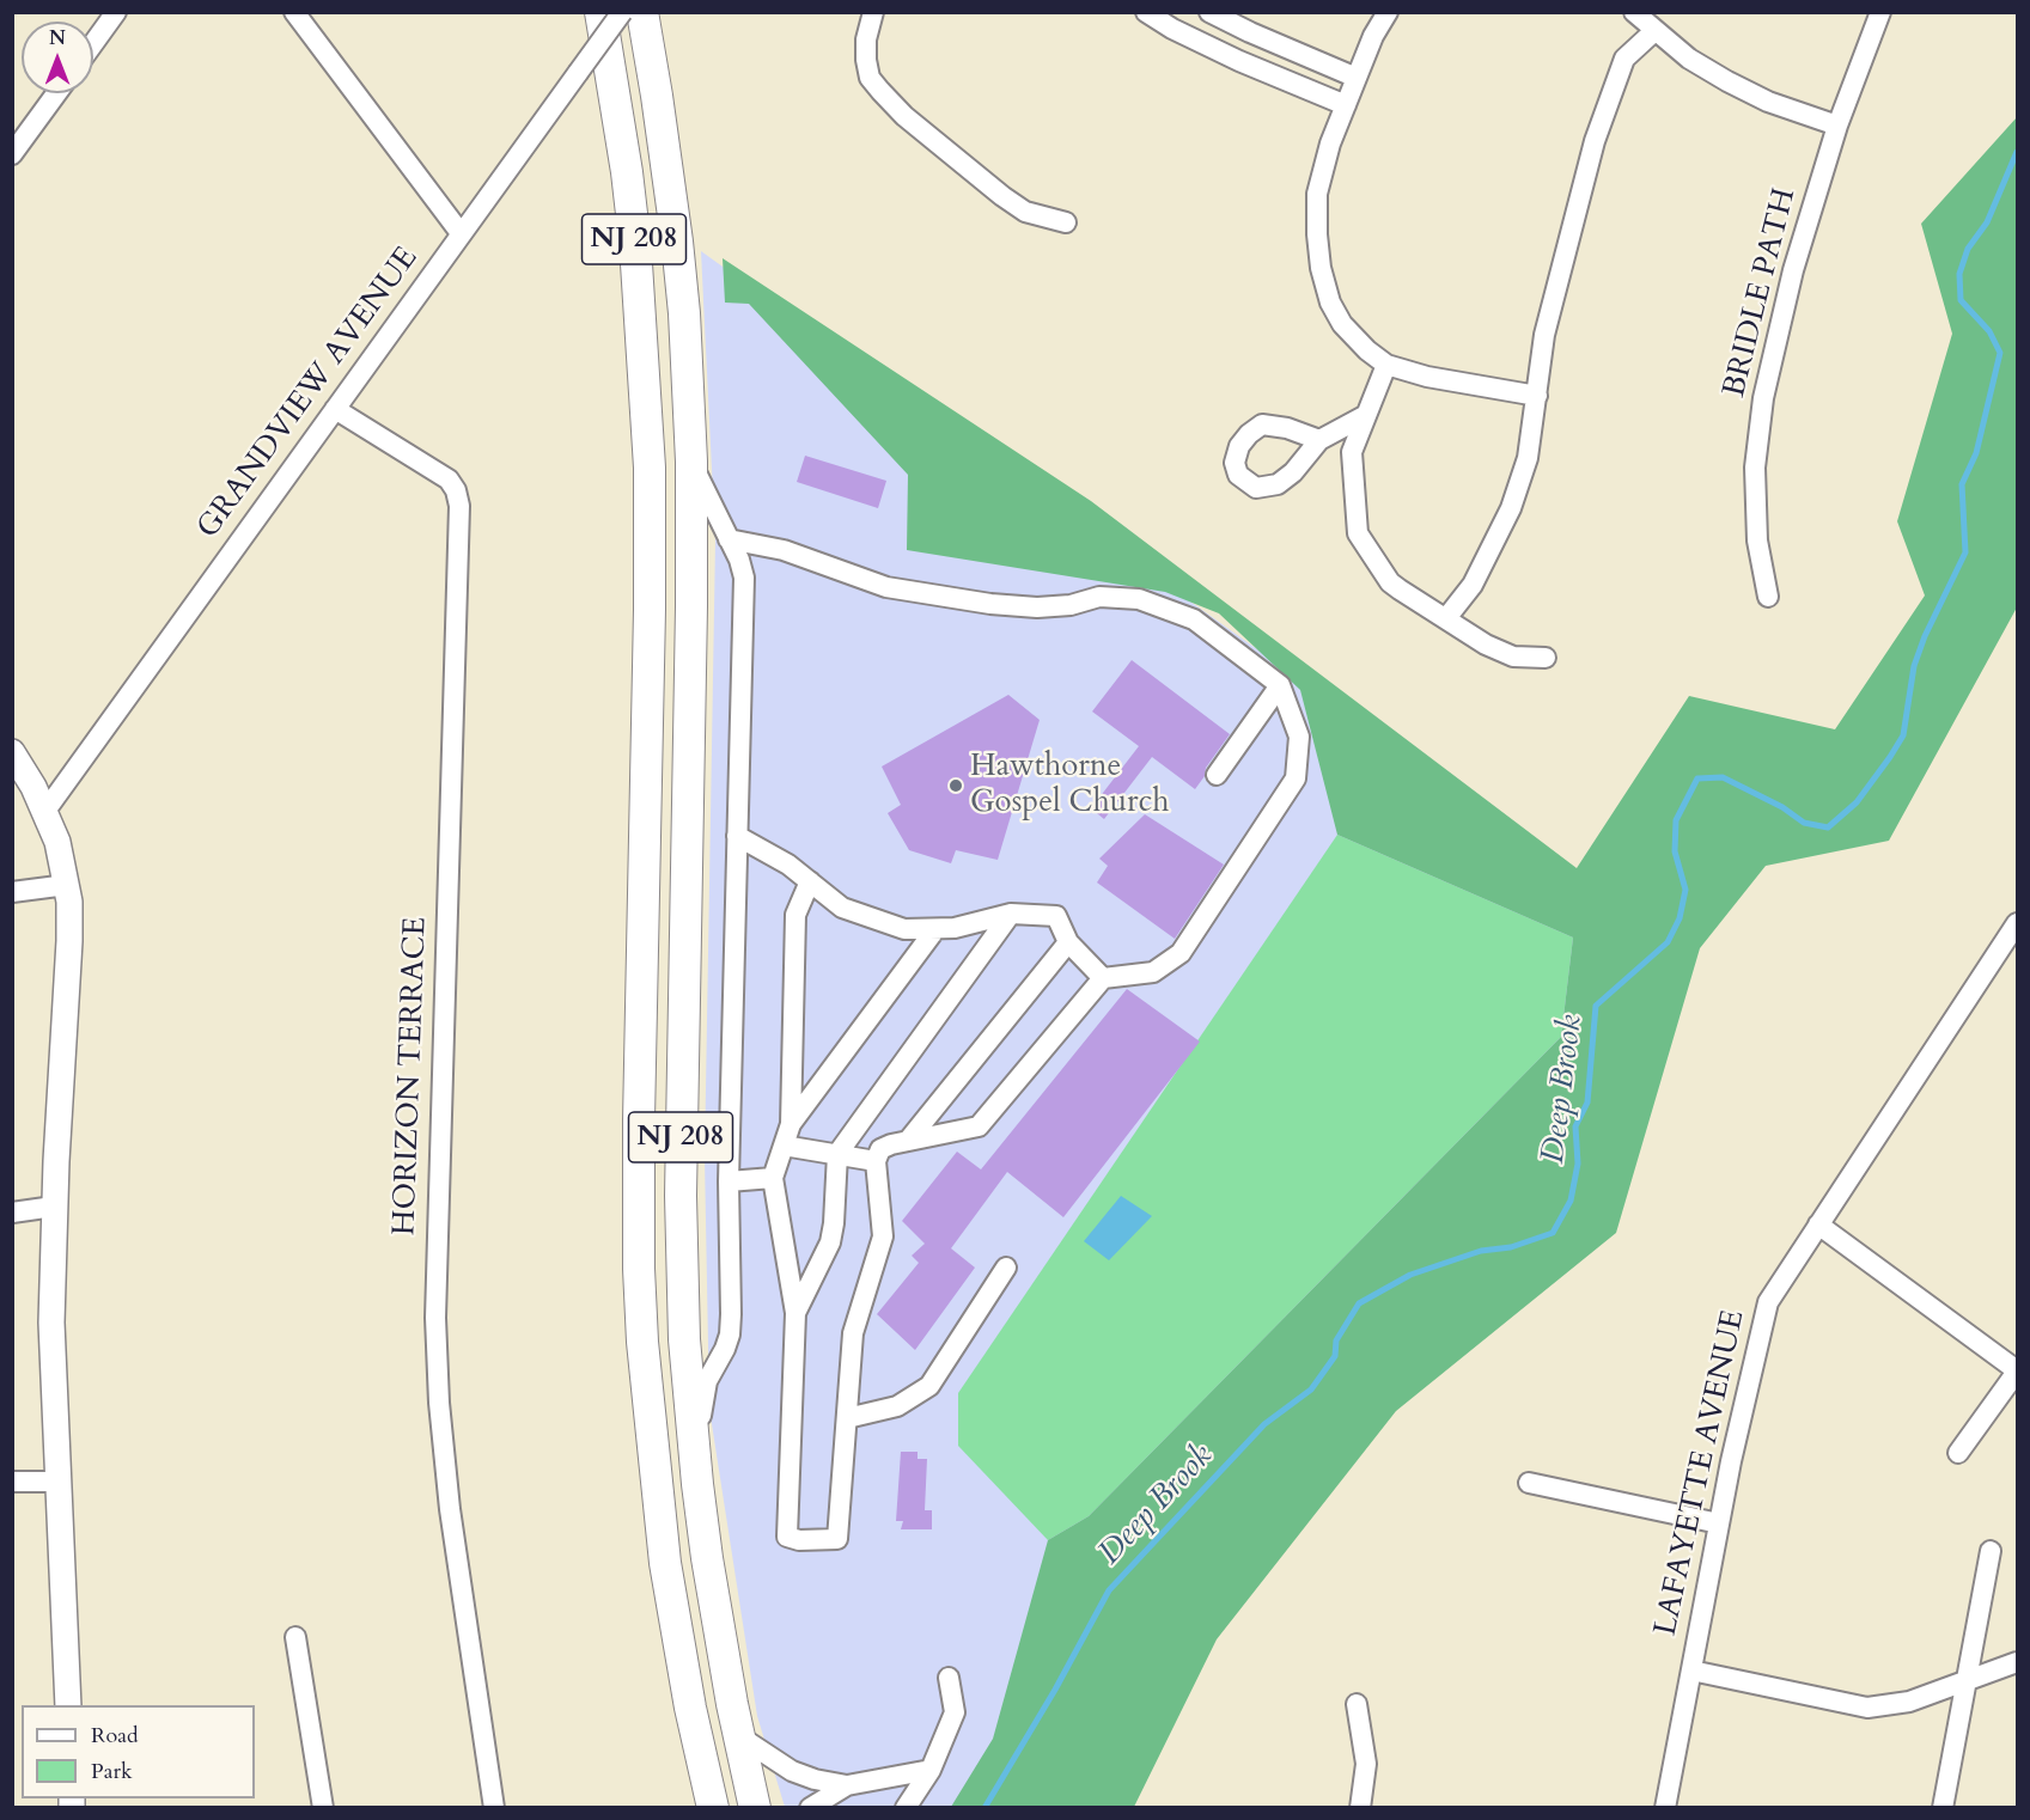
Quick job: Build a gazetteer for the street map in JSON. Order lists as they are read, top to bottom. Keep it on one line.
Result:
{"streets":{"highway":["NJ 208"],"street":["BRIDLE PATH","GRANDVIEW AVENUE","HORIZON TERRACE","LAFAYETTE AVENUE"]},"crossings":[["NJ 208","GRANDVIEW AVENUE"],["GRANDVIEW AVENUE","HORIZON TERRACE"]],"water":["Deep Brook"],"places":["Hawthorne Gospel Church"],"legend":["Road","Park"],"north":"top"}
